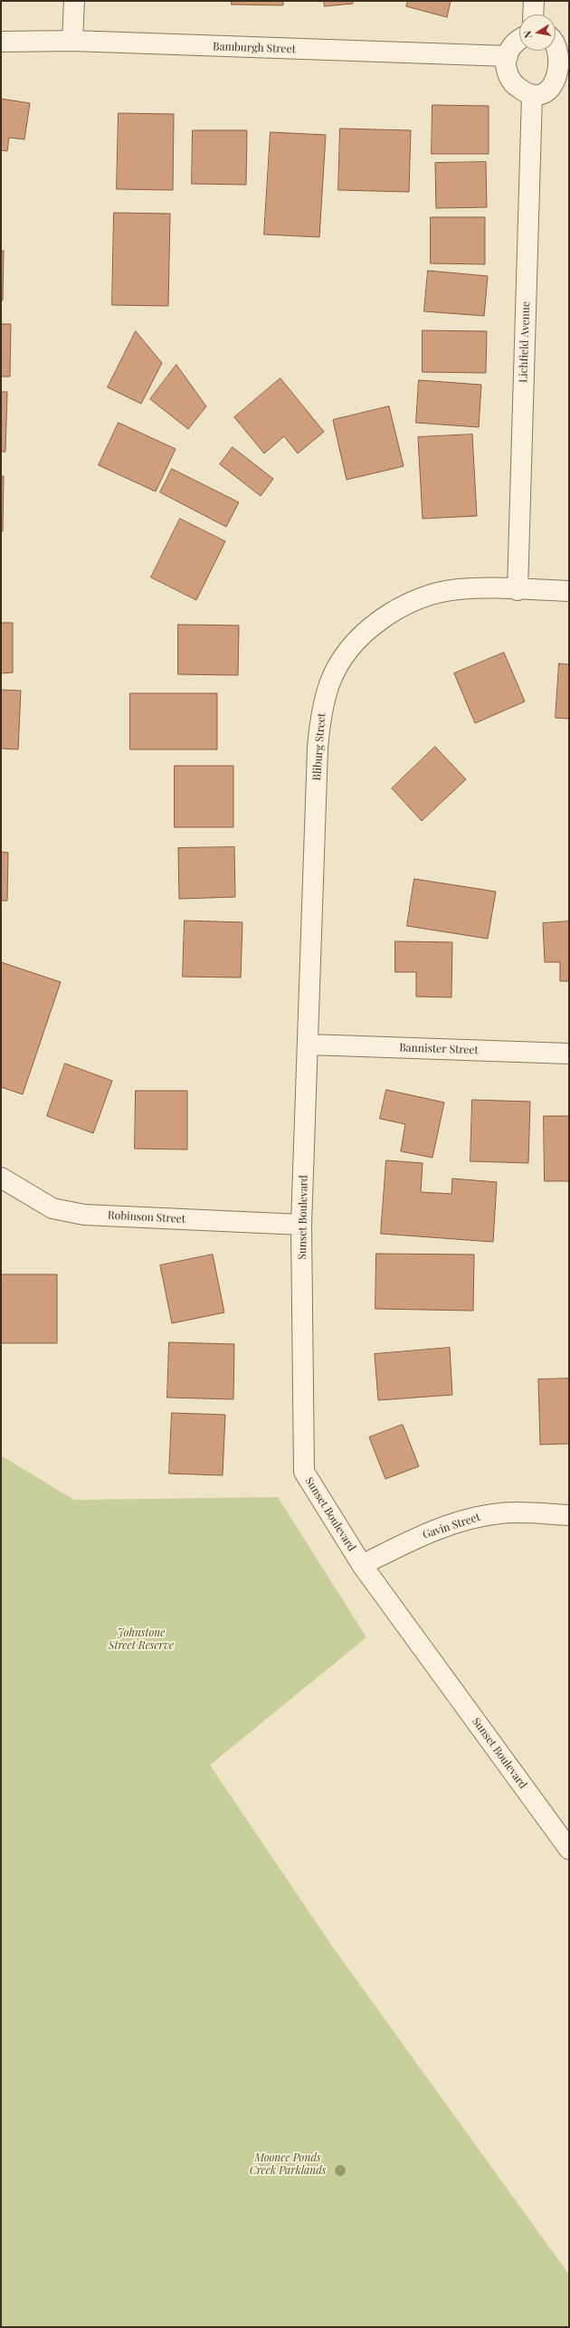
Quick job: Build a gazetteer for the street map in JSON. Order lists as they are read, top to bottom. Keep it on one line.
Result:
{"streets":{"street":["Bamburgh Street","Lichfield Avenue","Bliburg Street","Bannister Street","Robinson Street","Sunset Boulevard","Gavin Street"]},"crossings":[["Lichfield Avenue","Bliburg Street"],["Bliburg Street","Bannister Street"],["Bliburg Street","Sunset Boulevard"],["Bannister Street","Sunset Boulevard"],["Robinson Street","Sunset Boulevard"],["Sunset Boulevard","Gavin Street"]],"parks":["Johnstone Street Reserve","Moonee Ponds Creek Parklands"],"north":"left"}
